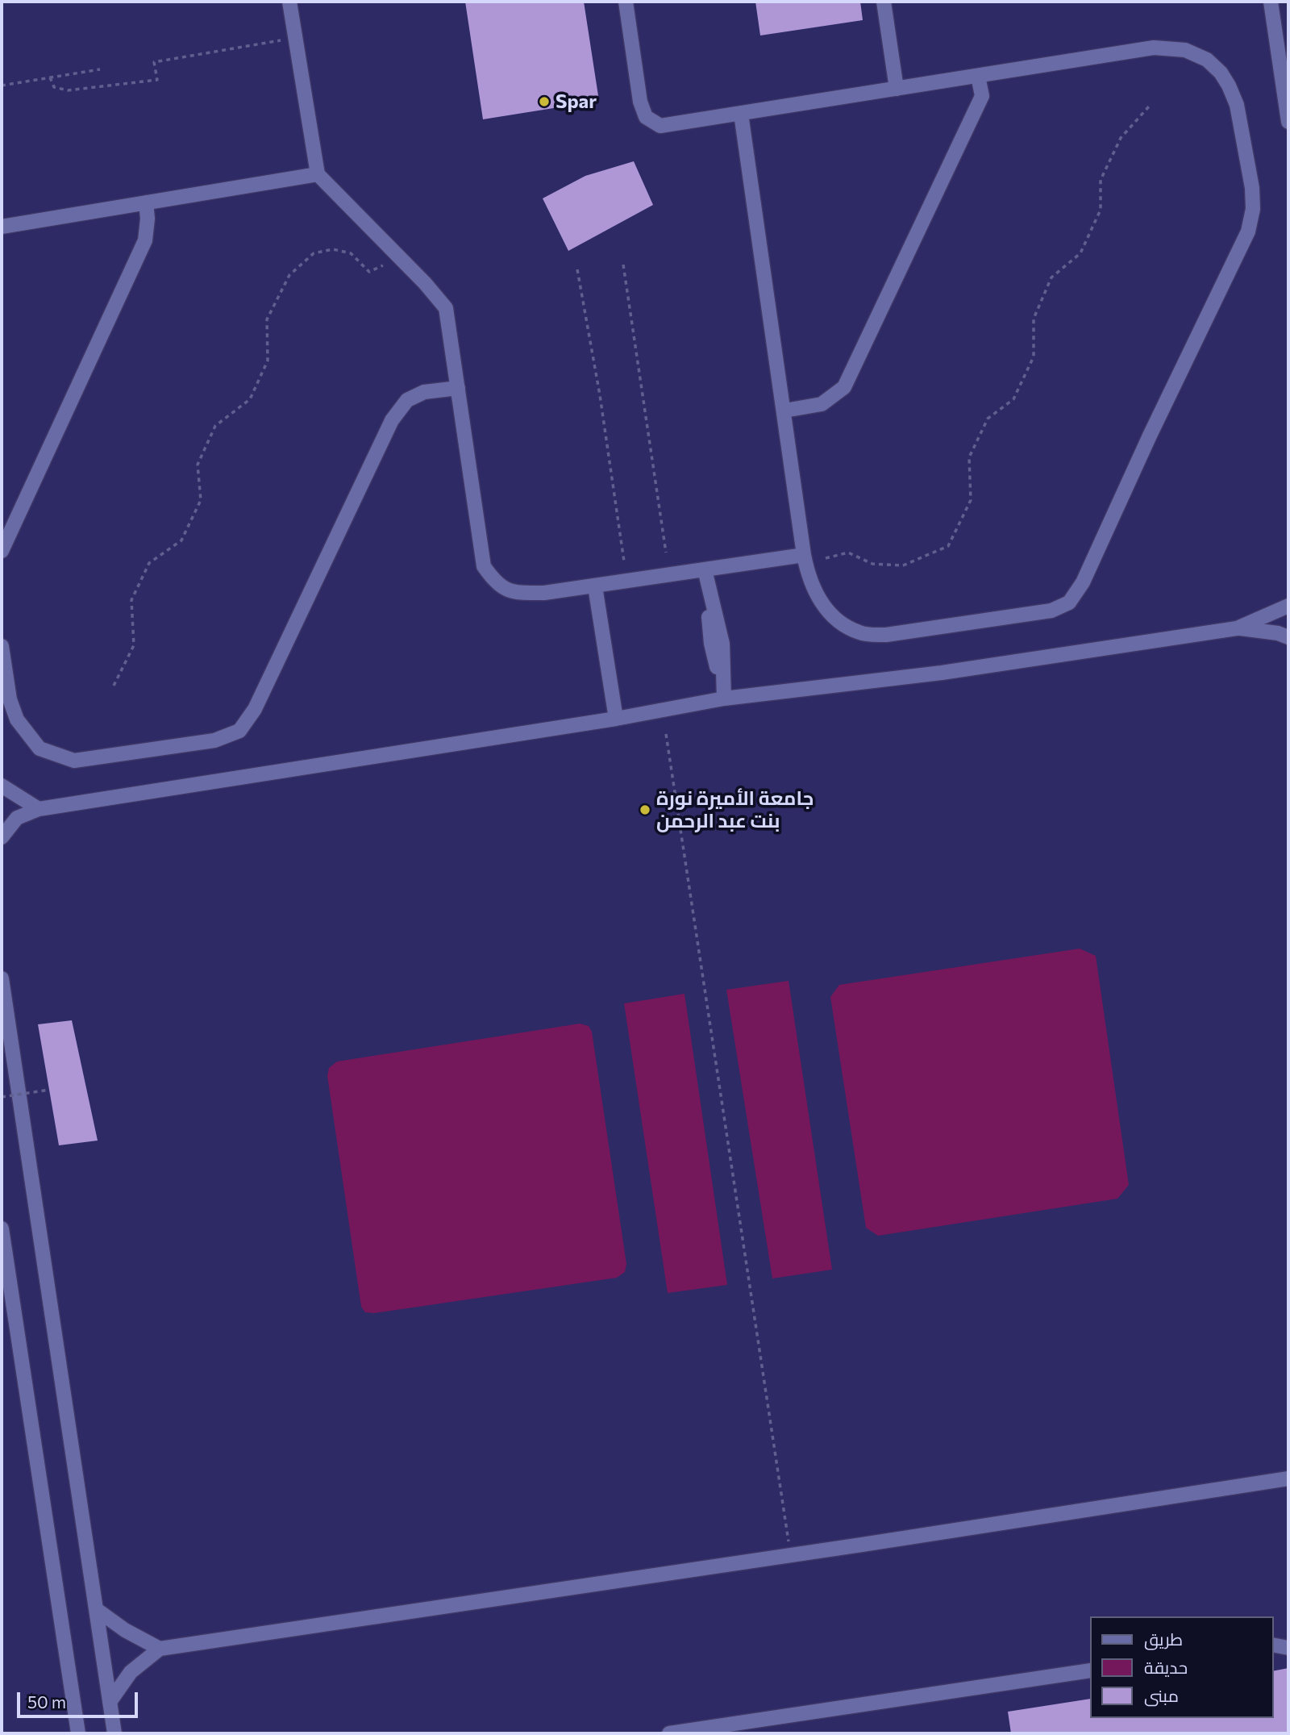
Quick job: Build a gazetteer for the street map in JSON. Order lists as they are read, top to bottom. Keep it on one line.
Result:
{"places":["Spar","جامعة الأميرة نورة بنت عبد الرحمن"],"legend":["طريق","حديقة","مبنى"],"scale_bar":"50 m"}
